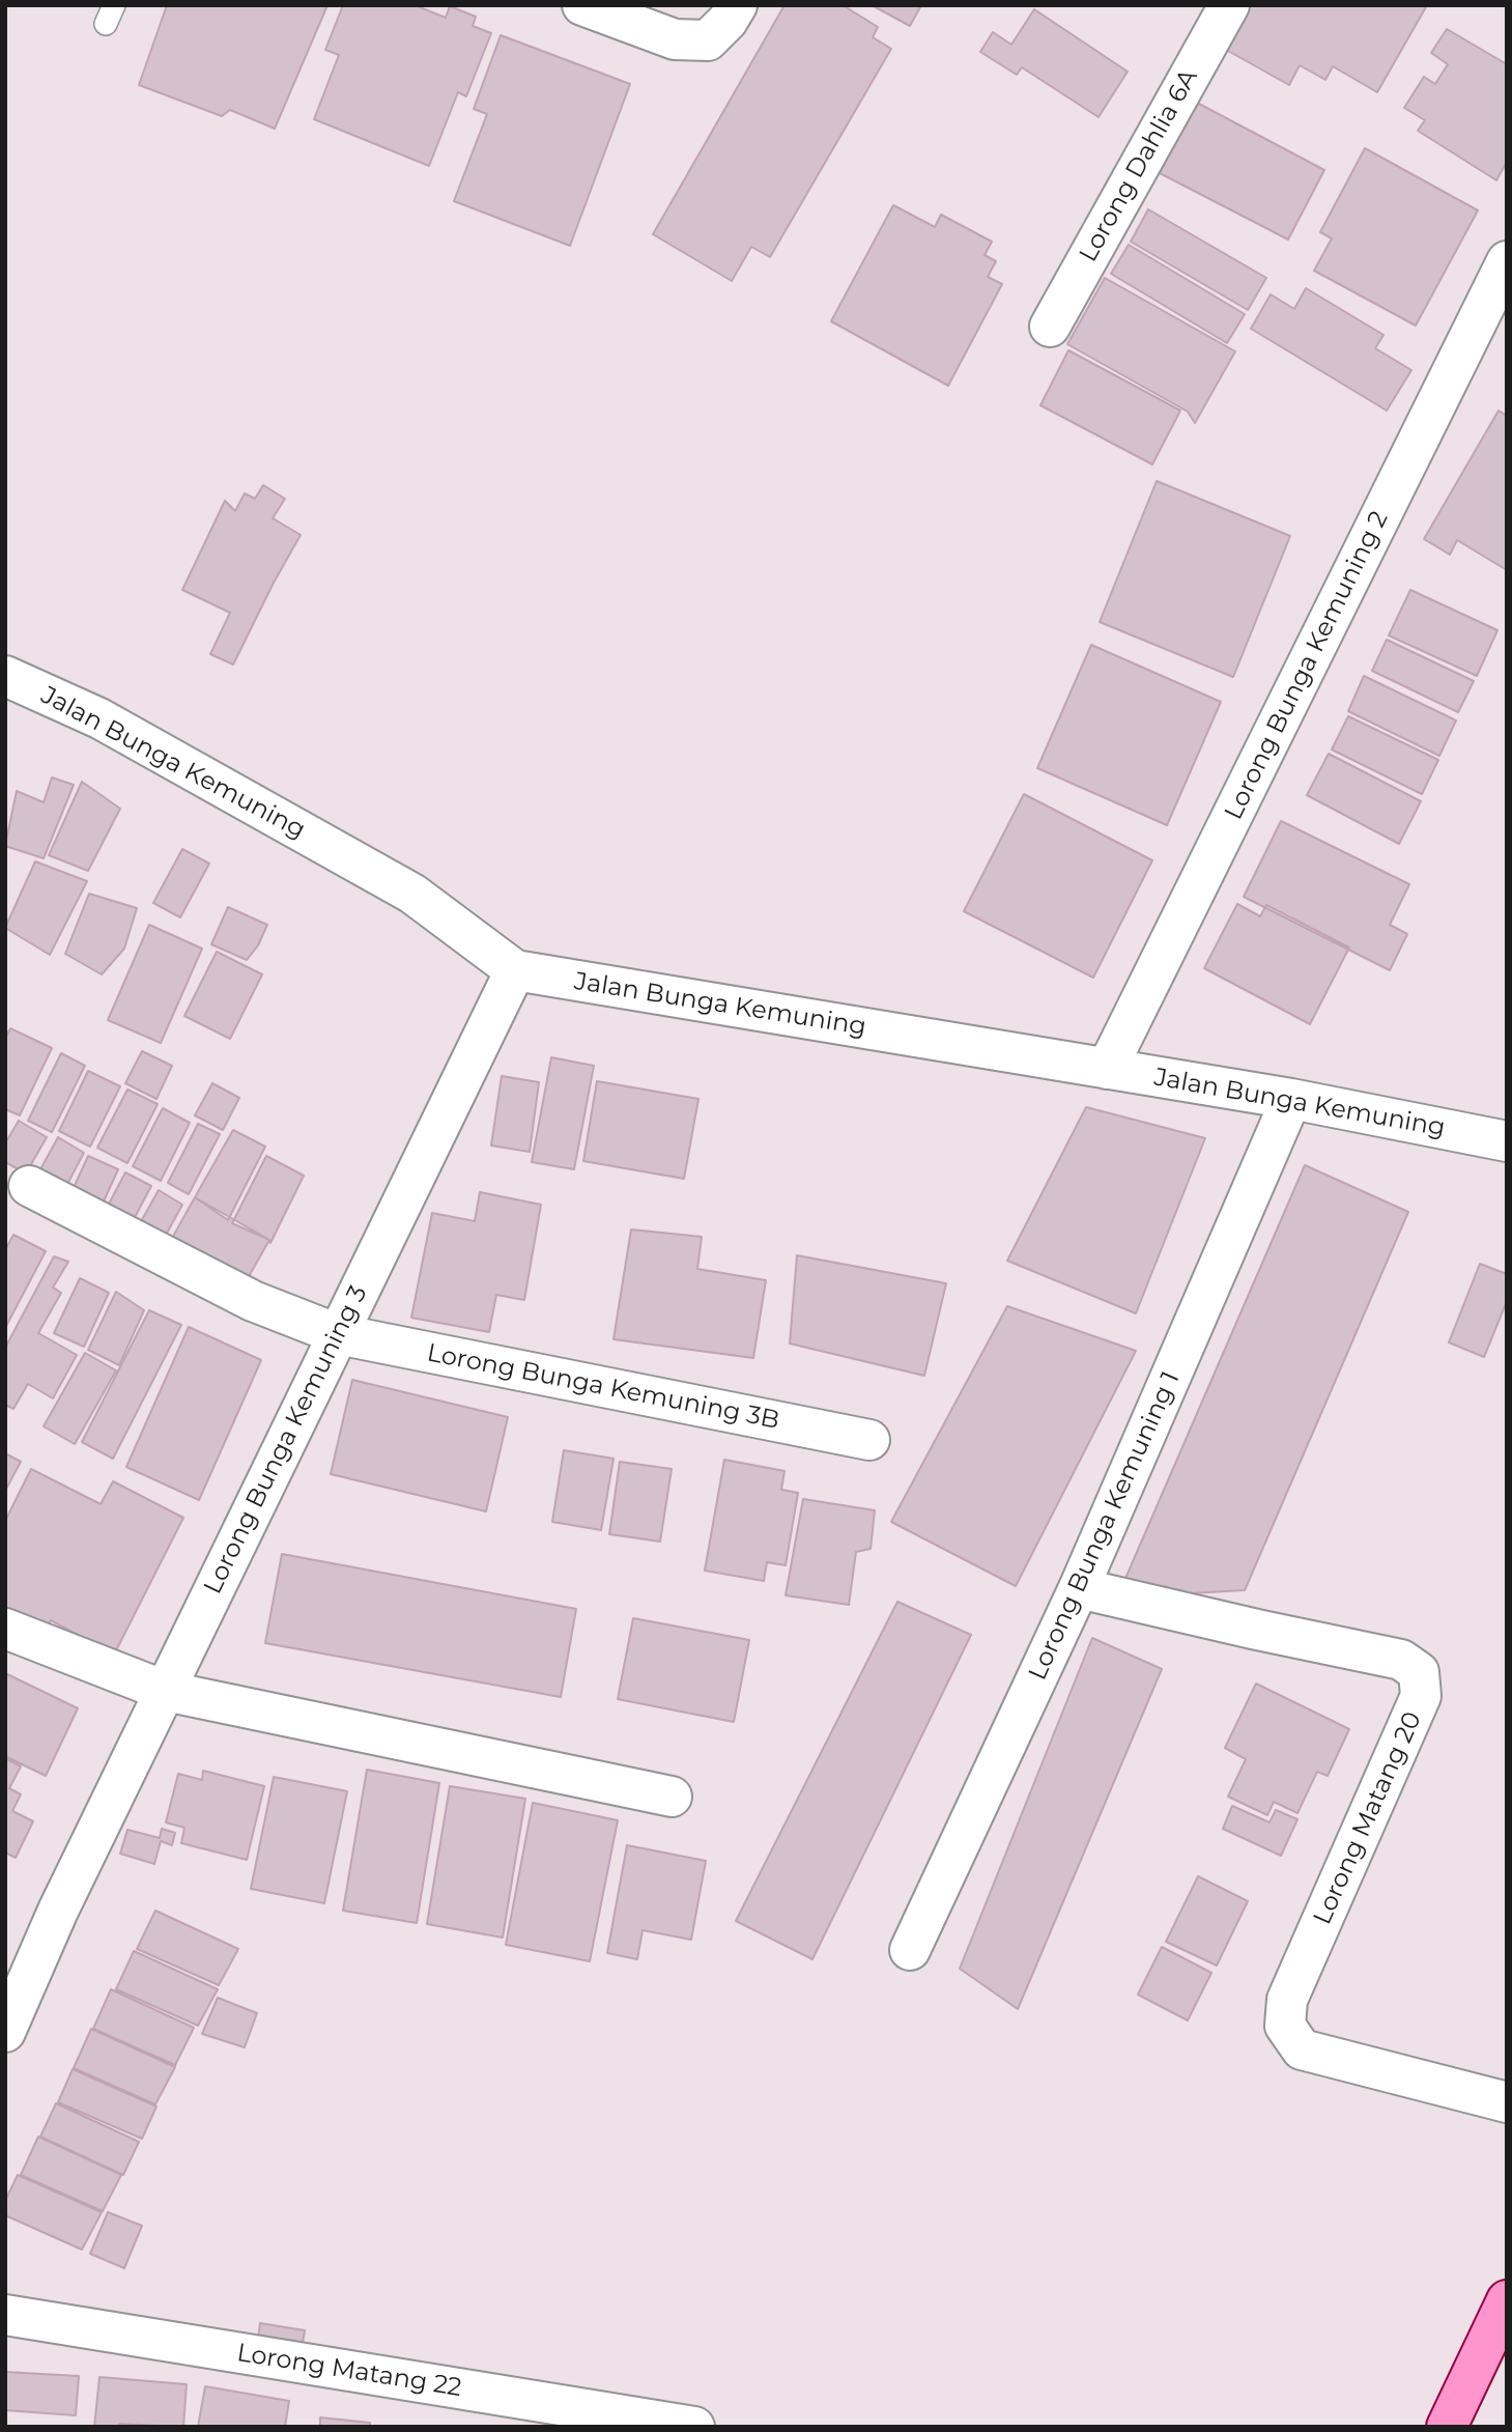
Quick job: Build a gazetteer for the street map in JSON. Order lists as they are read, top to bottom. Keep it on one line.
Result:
{"streets":{"street":["Lorong Dahlia 6A","Lorong Bunga Kemuning 2","Jalan Bunga Kemuning","Lorong Bunga Kemuning 3B","Lorong Bunga Kemuning 3","Lorong Bunga Kemuning 1","Lorong Matang 20","Lorong Matang 22"]},"crossings":[["Lorong Bunga Kemuning 2","Jalan Bunga Kemuning"],["Jalan Bunga Kemuning","Lorong Bunga Kemuning 3"],["Jalan Bunga Kemuning","Lorong Bunga Kemuning 1"],["Lorong Bunga Kemuning 3B","Lorong Bunga Kemuning 3"],["Lorong Bunga Kemuning 1","Lorong Matang 20"]]}
